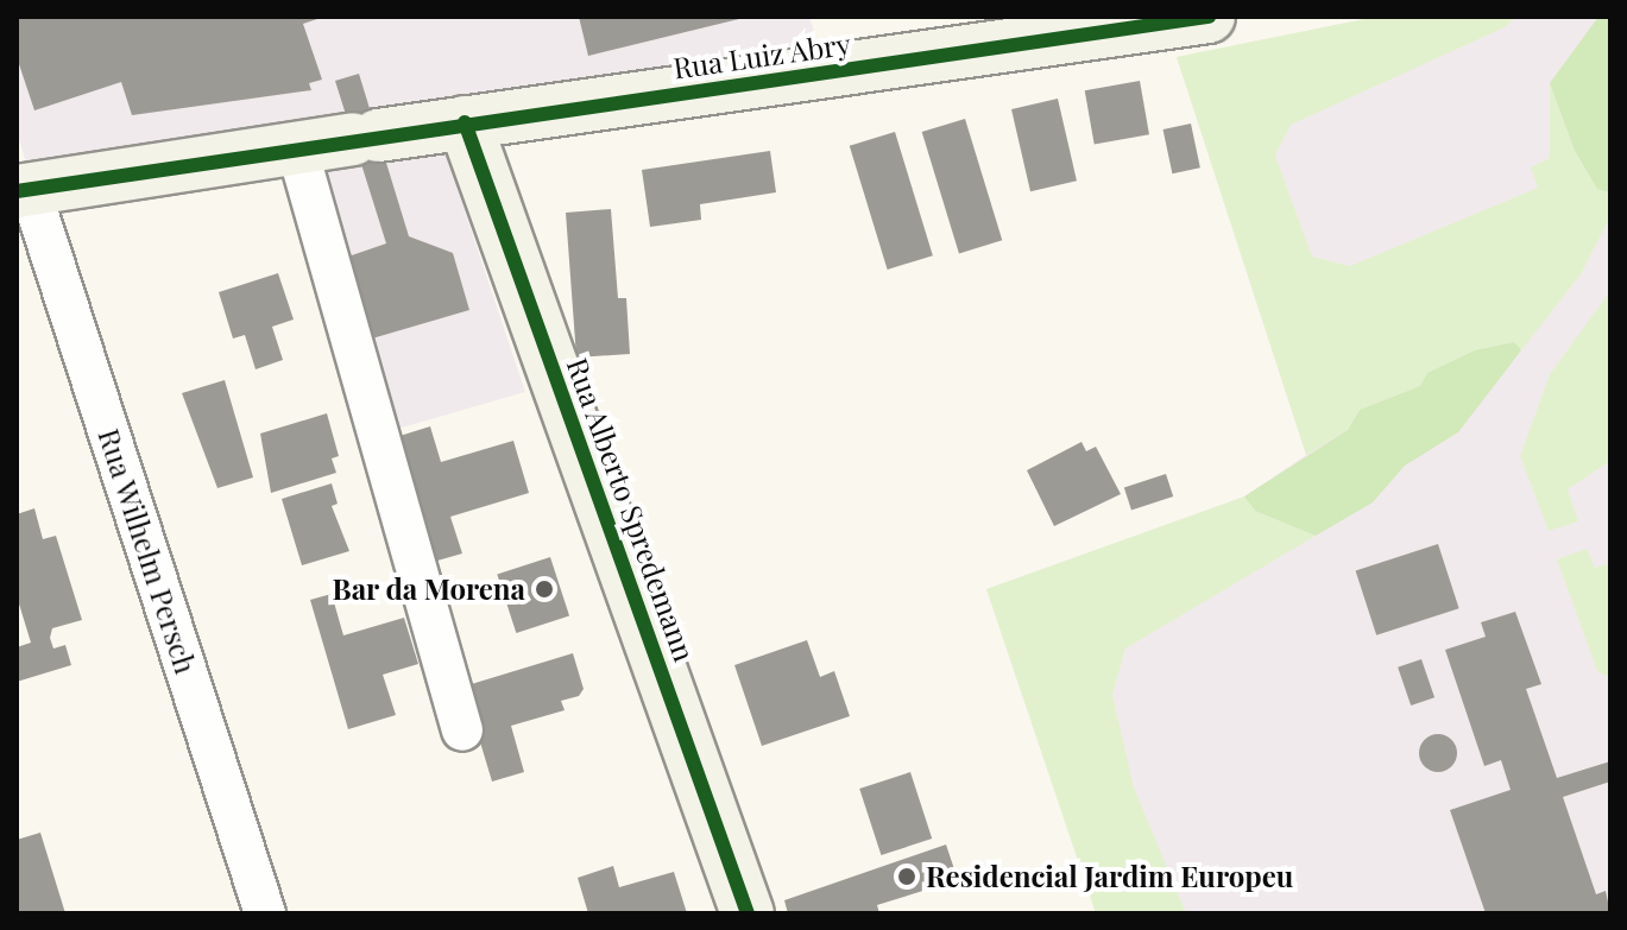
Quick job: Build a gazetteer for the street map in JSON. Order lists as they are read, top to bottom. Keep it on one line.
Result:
{"streets":{"street":["Rua Luiz Abry","Rua Alberto Spredemann","Rua Wilhelm Persch"]},"crossings":[["Rua Luiz Abry","Rua Alberto Spredemann"],["Rua Luiz Abry","Rua Wilhelm Persch"]],"places":["Bar da Morena","Residencial Jardim Europeu"]}
